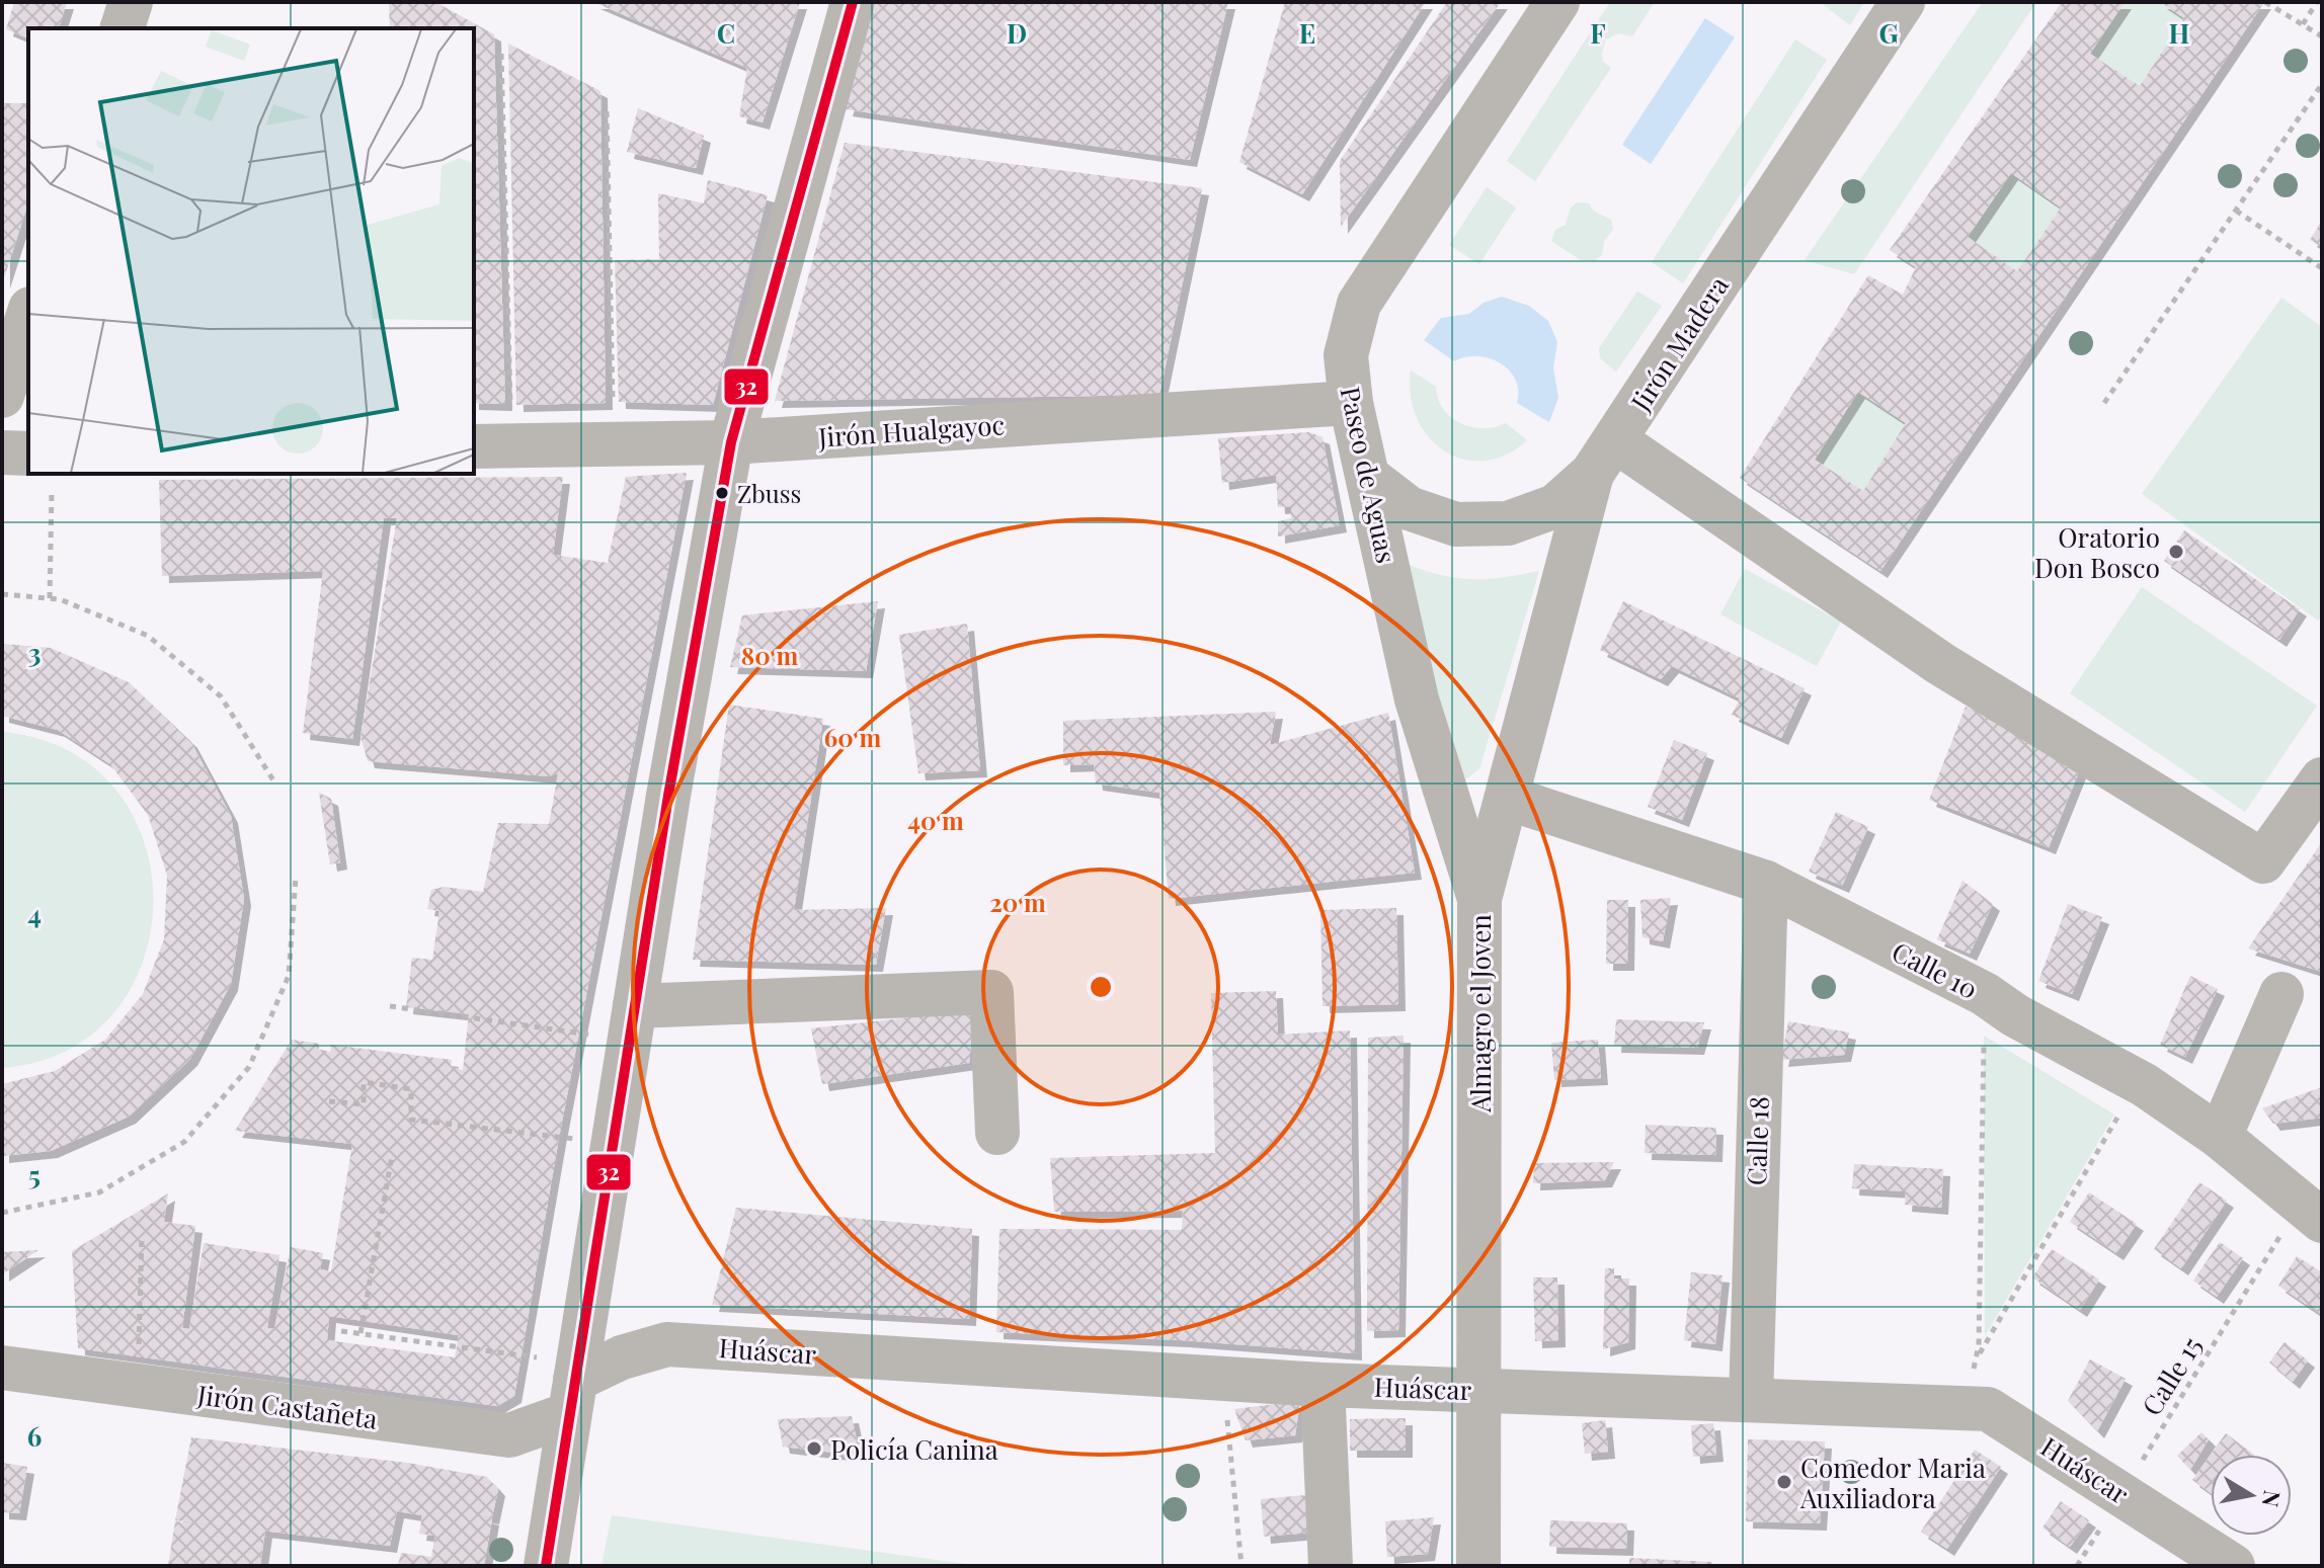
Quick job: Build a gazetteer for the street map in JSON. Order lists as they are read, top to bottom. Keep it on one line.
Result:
{"streets":{"street":["Jirón Madera","Jirón Hualgayoc","Paseo de Aguas","Calle 10","Almagro el Joven","Calle 18","Huáscar","Jirón Castañeta"],"path":["Calle 15"]},"crossings":[["Jirón Madera","Paseo de Aguas"],["Jirón Madera","Almagro el Joven"],["Jirón Hualgayoc","Paseo de Aguas"],["Paseo de Aguas","Almagro el Joven"],["Calle 10","Almagro el Joven"],["Calle 10","Calle 18"],["Calle 10","Calle 15"],["Almagro el Joven","Huáscar"],["Calle 18","Huáscar"],["Huáscar","Calle 15"],["Huáscar","Jirón Castañeta"]],"places":["Zbuss","Oratorio Don Bosco","Policía Canina","Comedor Maria Auxiliadora"],"lines":["transit line 32"],"north":"right","grid":{"columns":["C","D","E","F","G","H"],"rows":["3","4","5","6"]},"rings":["80 m","60 m","40 m","20 m"]}
